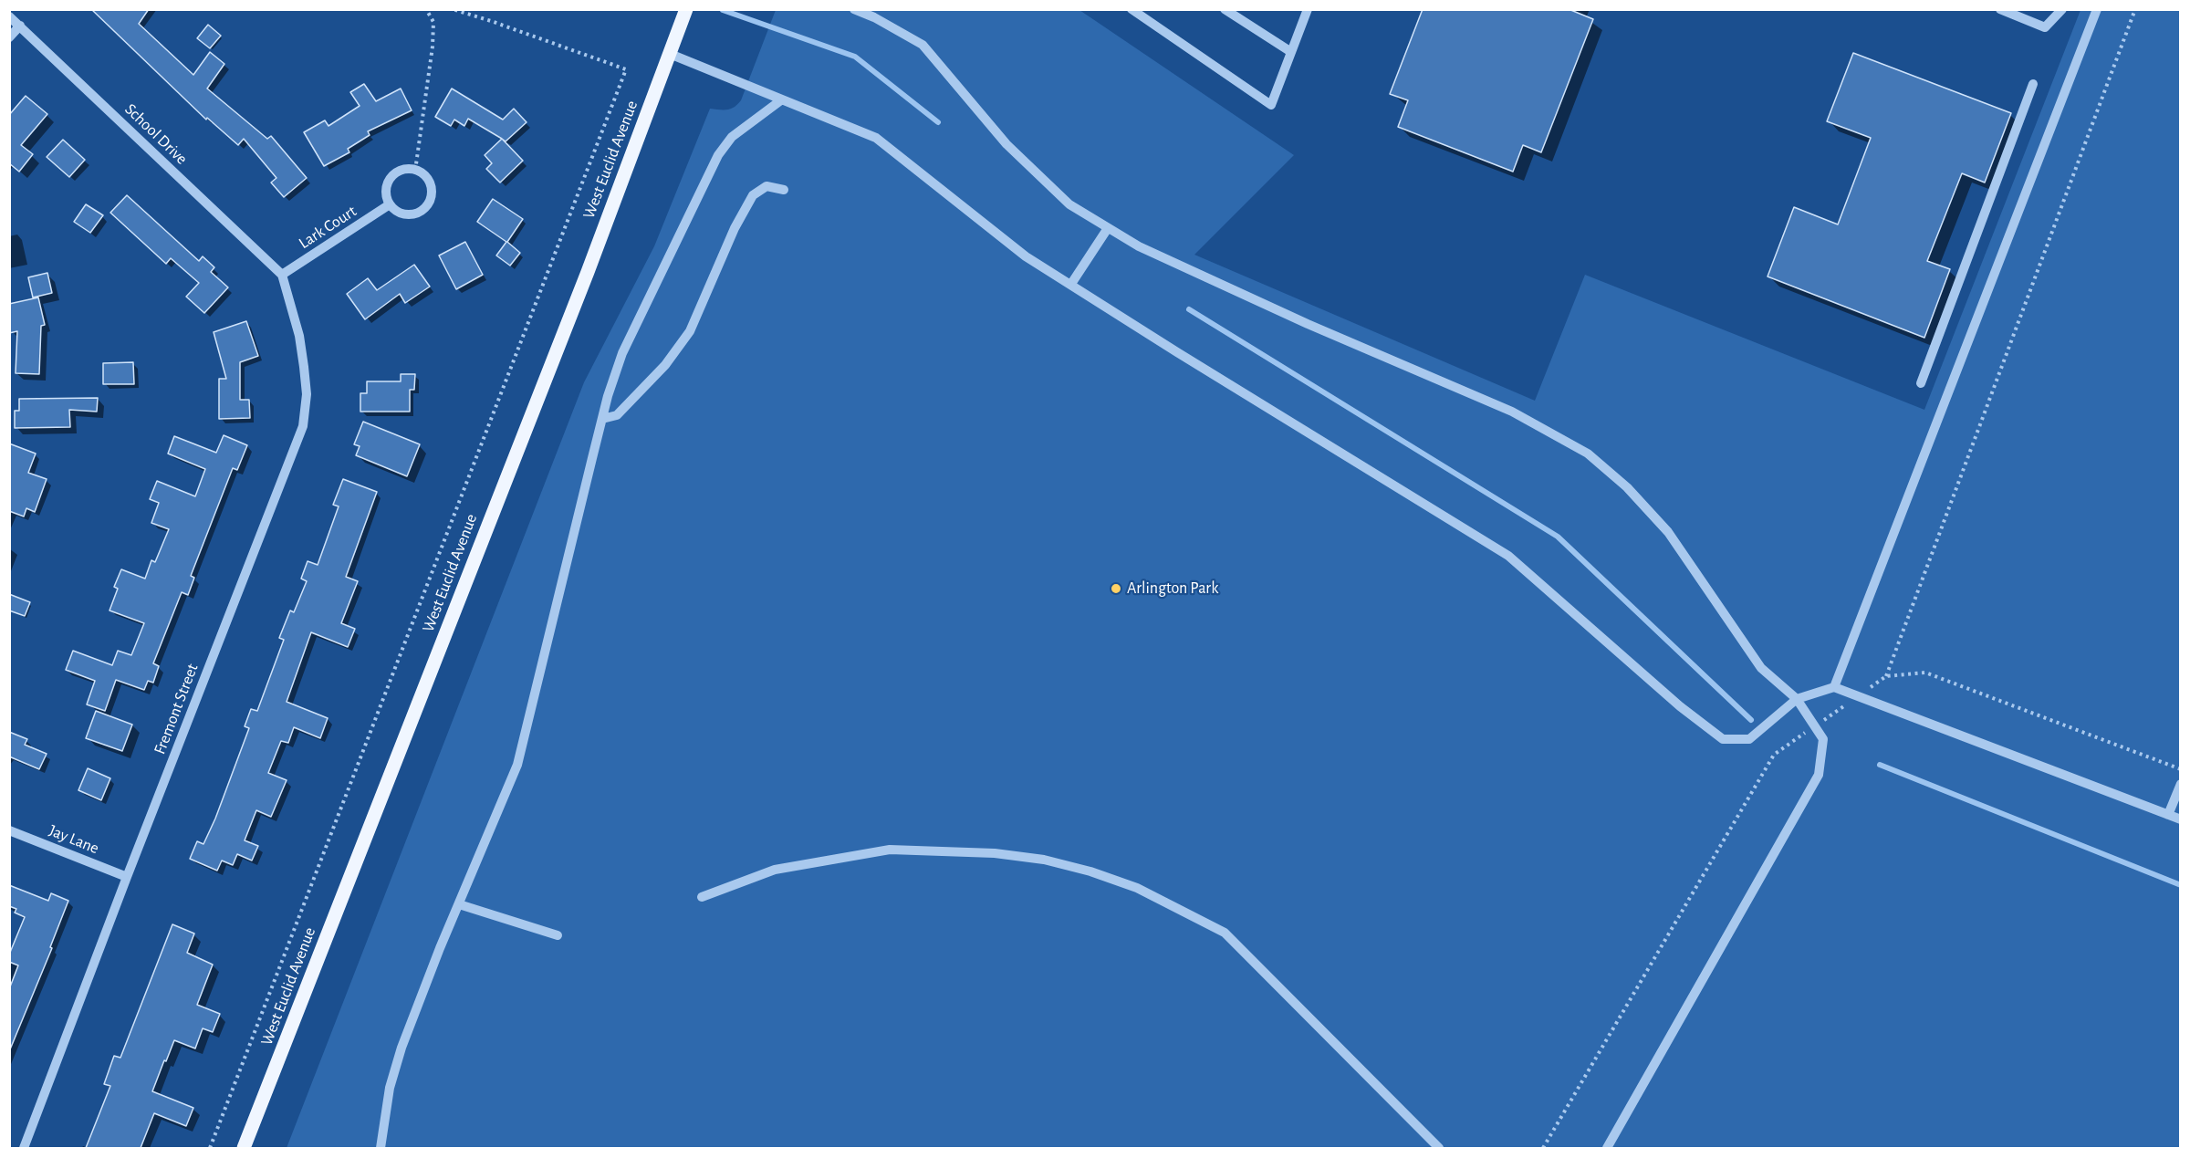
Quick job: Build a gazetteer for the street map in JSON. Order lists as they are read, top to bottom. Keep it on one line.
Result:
{"streets":{"main road":["West Euclid Avenue"],"street":["School Drive","Lark Court","Fremont Street","Jay Lane"]},"crossings":[["School Drive","Lark Court"],["School Drive","Fremont Street"],["Lark Court","Fremont Street"],["Fremont Street","Jay Lane"]],"places":["Arlington Park"]}
